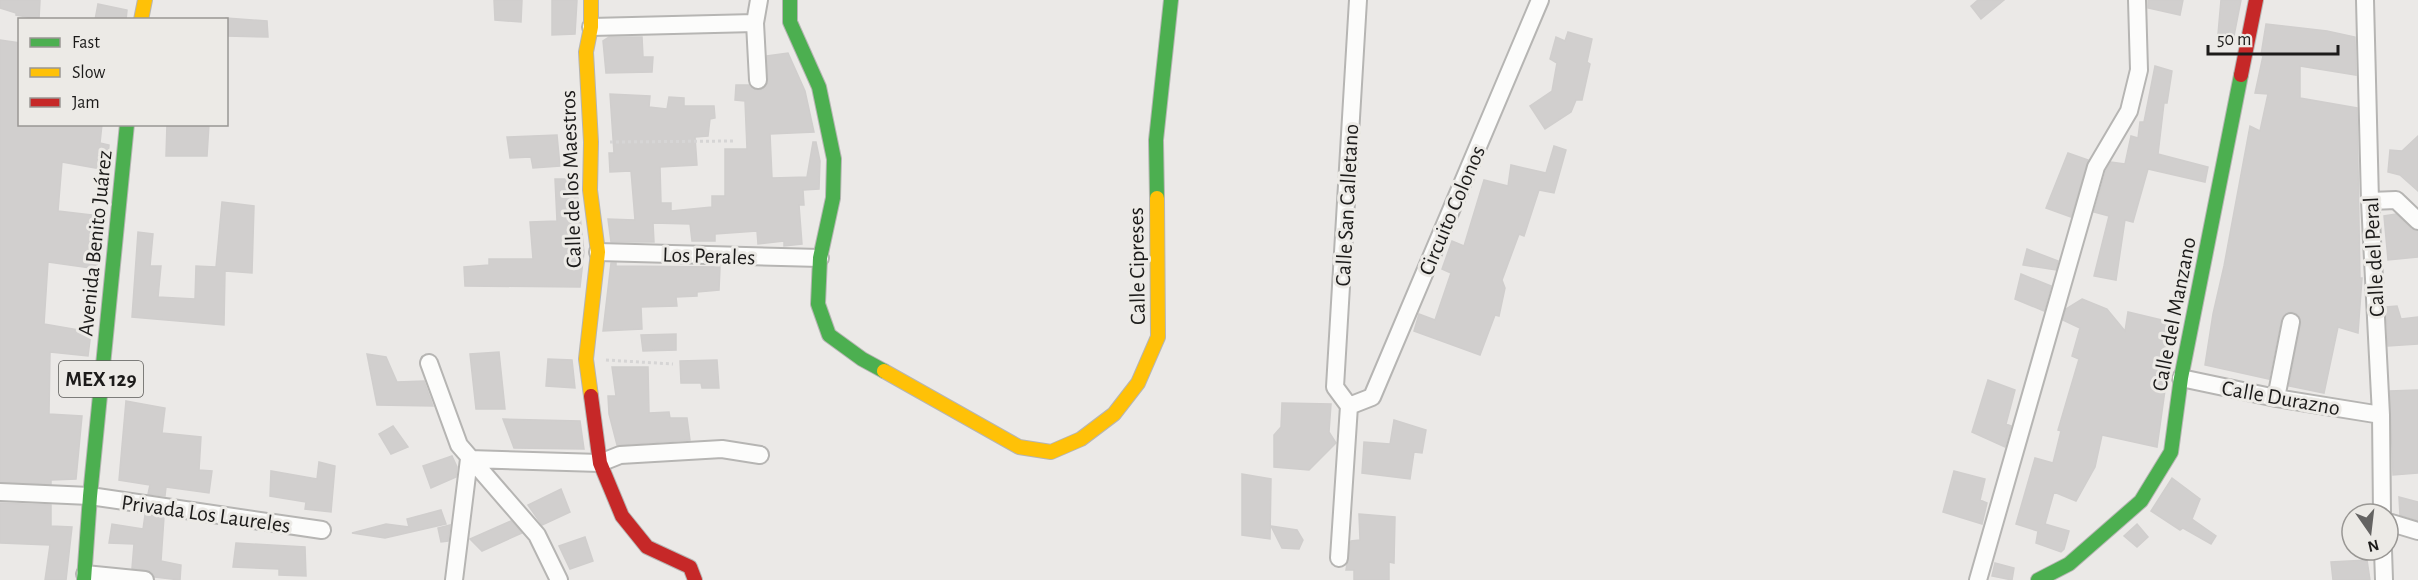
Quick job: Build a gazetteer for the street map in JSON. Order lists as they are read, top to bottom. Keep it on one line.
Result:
{"streets":{"street":["Calle de los Maestros","Calle San Calletano","Circuito Colonos","Avenida Benito Juárez","Los Perales","Calle del Peral","Calle Cipreses","Calle del Manzano","MEX 129","Calle Durazno","Privada Los Laureles"]},"crossings":[["Calle de los Maestros","Los Perales"],["Calle San Calletano","Circuito Colonos"],["Avenida Benito Juárez","Privada Los Laureles"],["Los Perales","Calle Cipreses"],["Calle del Peral","Calle Durazno"],["Calle del Manzano","Calle Durazno"]],"legend":["Fast","Slow","Jam"],"scale_bar":"50 m","north":"bottom"}
